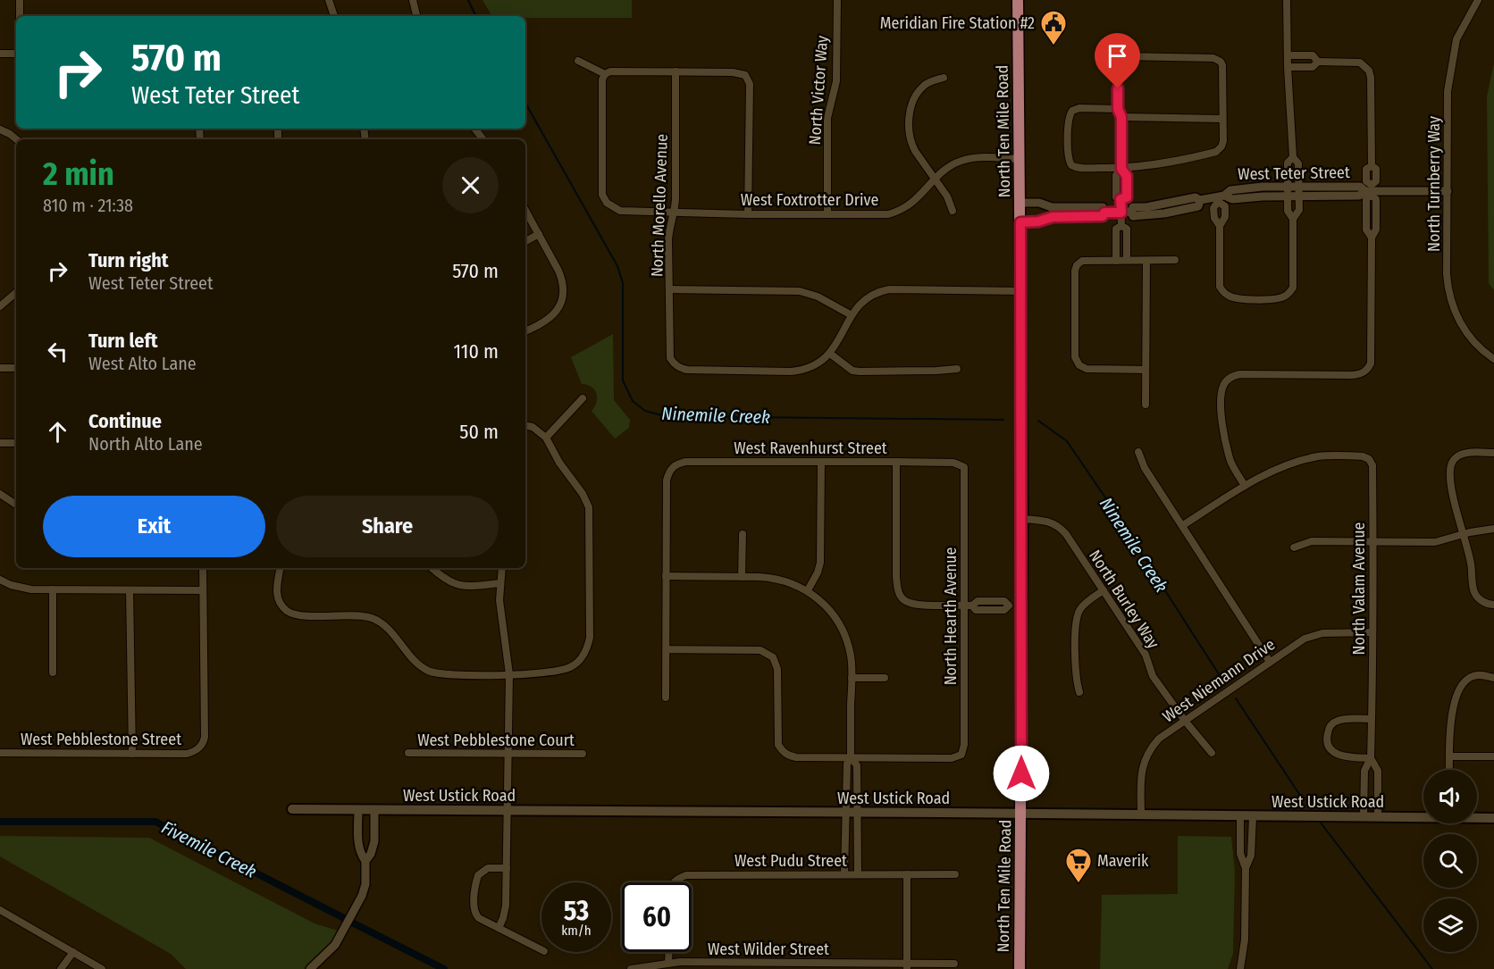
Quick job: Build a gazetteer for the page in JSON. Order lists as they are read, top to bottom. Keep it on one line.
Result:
{"streets":{"main road":["North Ten Mile Road","West Ustick Road"],"street":["North Victor Way","West Teter Street","North Turnberry Way","West Foxtrotter Drive","North Morello Avenue","West Ravenhurst Street","North Valam Avenue","North Burley Way","North Hearth Avenue","West Niemann Drive","West Pebblestone Street","West Pebblestone Court","West Pudu Street","West Wilder Street"]},"crossings":[["North Victor Way","West Foxtrotter Drive"],["North Ten Mile Road","West Teter Street"],["North Ten Mile Road","West Foxtrotter Drive"],["North Ten Mile Road","North Burley Way"],["North Ten Mile Road","West Ustick Road"],["West Teter Street","North Turnberry Way"],["West Foxtrotter Drive","North Morello Avenue"],["West Ravenhurst Street","North Hearth Avenue"],["North Valam Avenue","West Niemann Drive"],["North Valam Avenue","West Ustick Road"],["North Burley Way","West Niemann Drive"],["West Niemann Drive","West Ustick Road"]],"water":["Ninemile Creek","Fivemile Creek"],"places":{"public building":["Meridian Fire Station #2"],"supermarket":["Maverik"]},"page":{"turn":["570 m","West Teter Street"],"heading":["2 min","810 m · 21:38"],"list":[{"name":"Turn right","note":"West Teter Street","value":"570 m"},{"name":"Turn left","note":"West Alto Lane","value":"110 m"},{"name":"Continue","note":"North Alto Lane","value":"50 m"}],"buttons":["Exit","Share"],"speed":"53 km/h","limit":"60"}}
